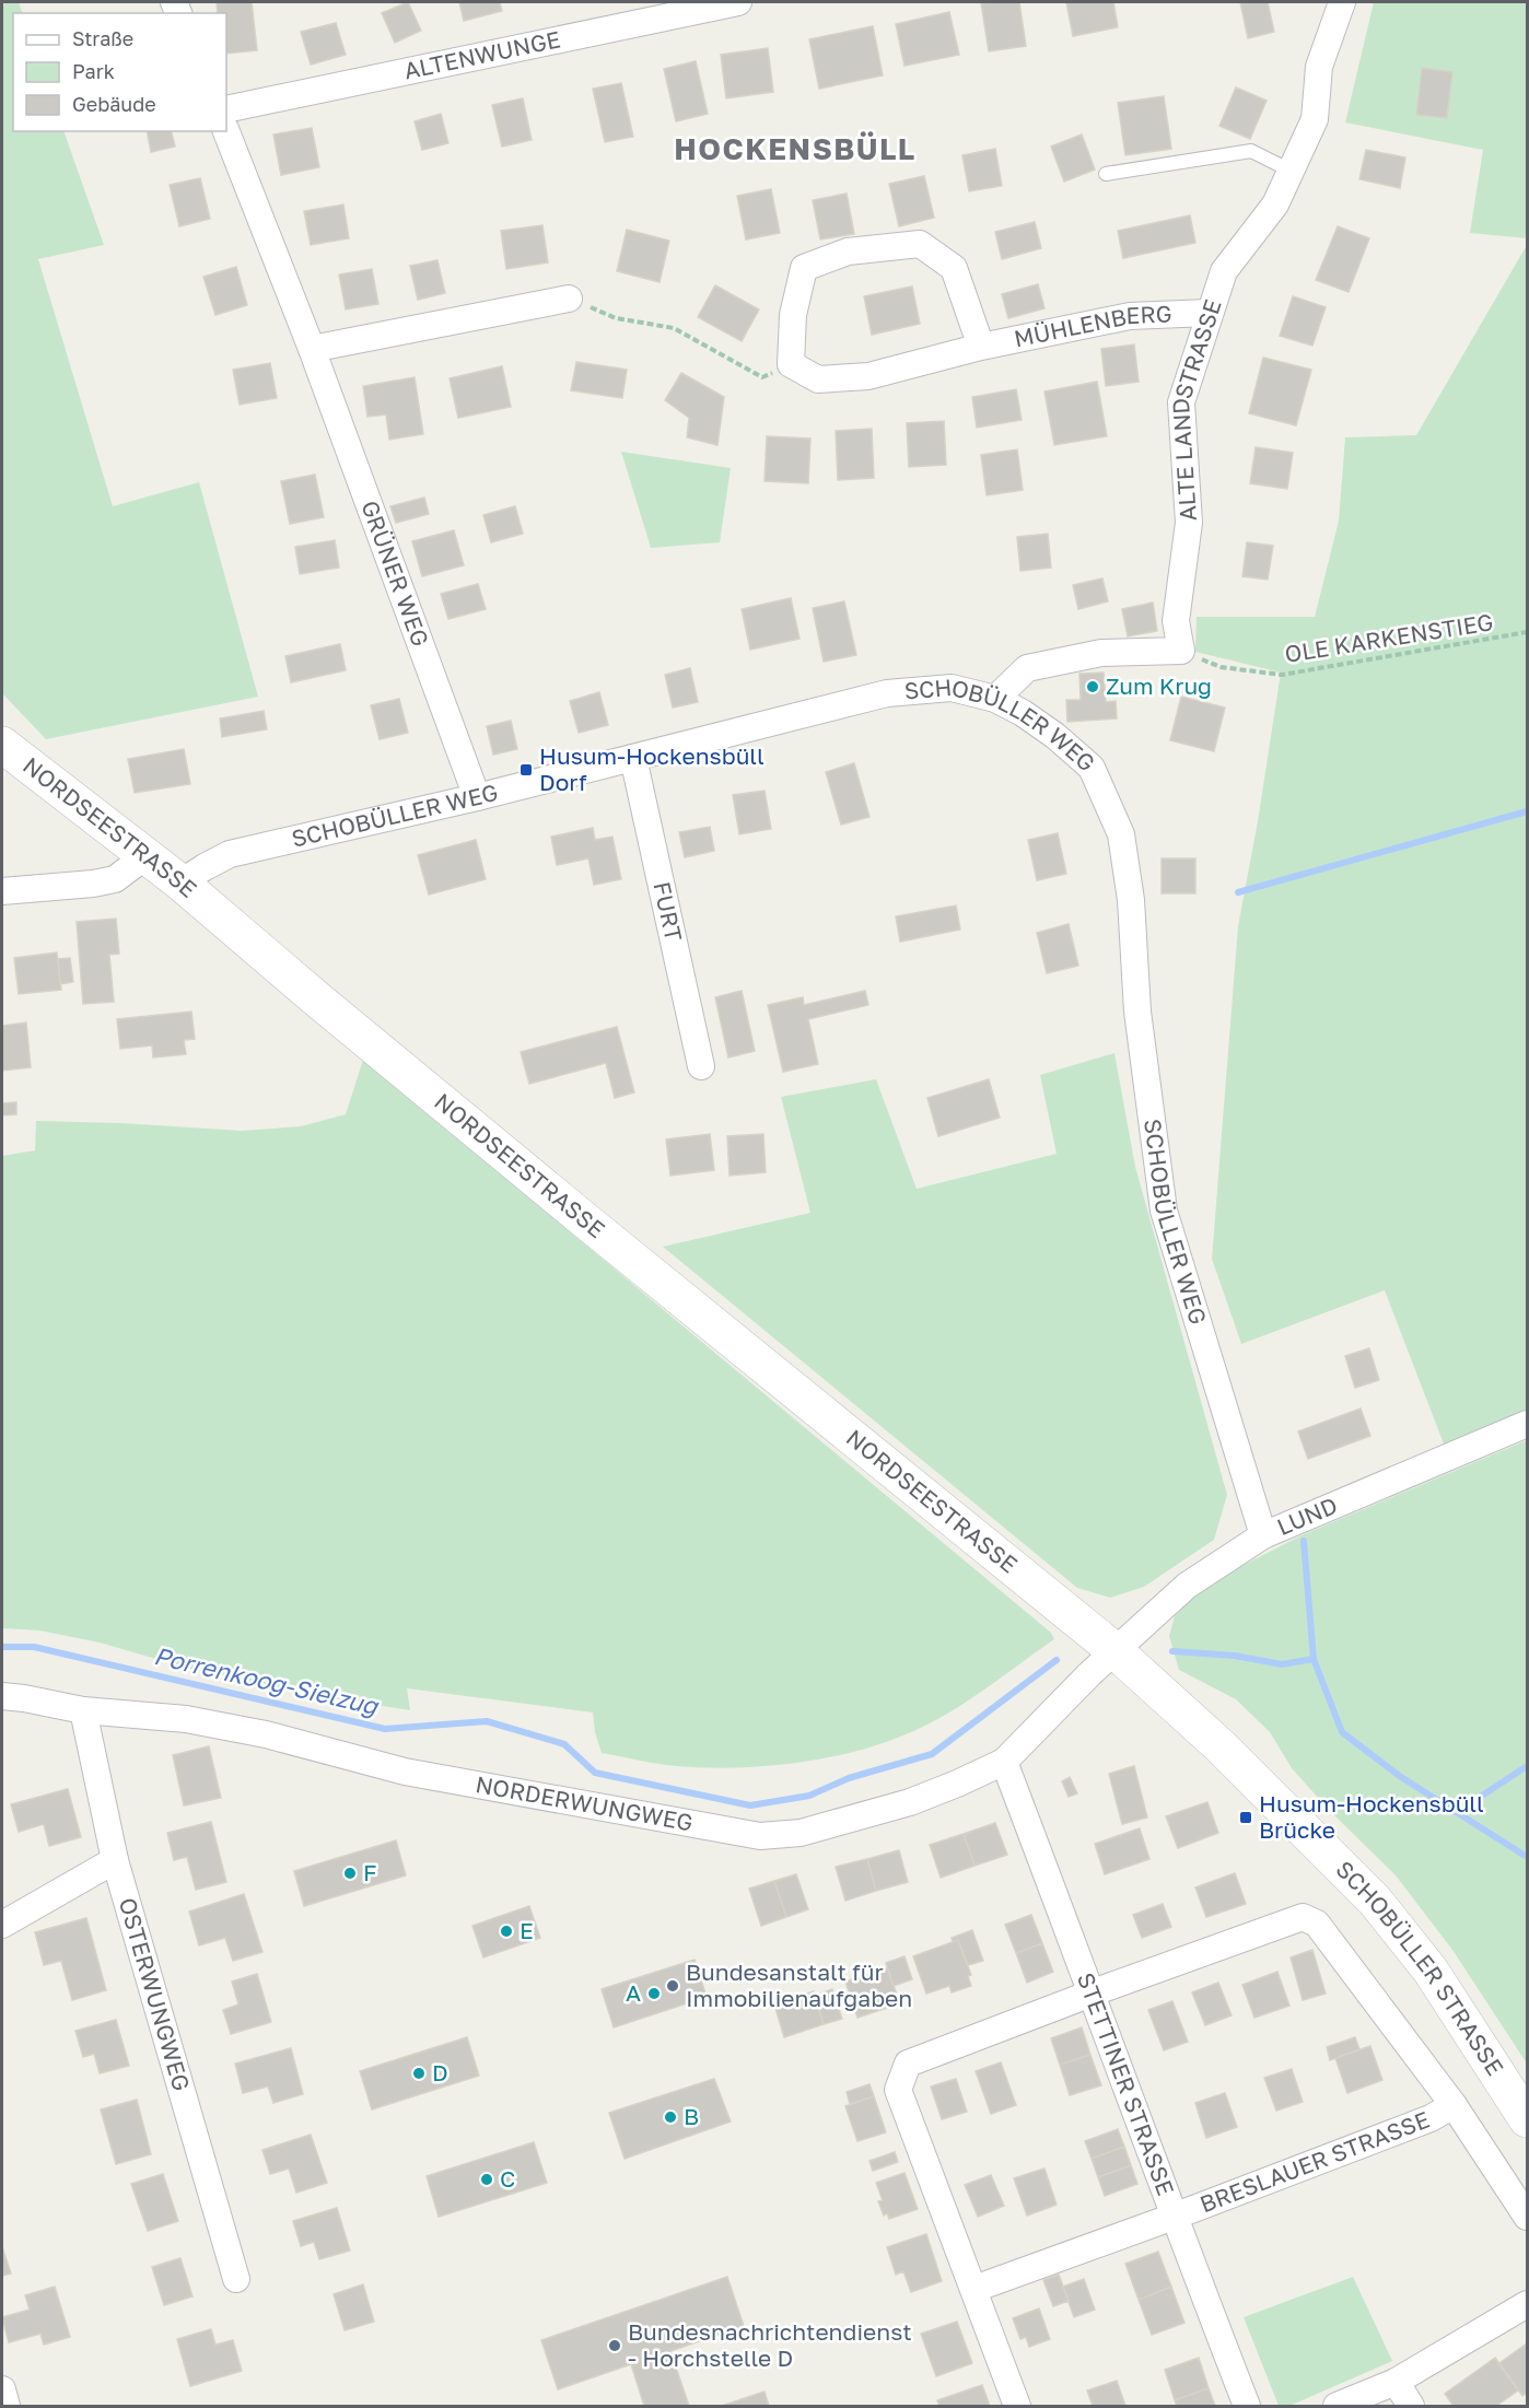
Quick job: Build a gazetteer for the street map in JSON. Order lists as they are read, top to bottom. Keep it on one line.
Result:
{"streets":{"main road":["NORDSEESTRASSE","SCHOBÜLLER STRASSE"],"street":["ALTENWUNGE","MÜHLENBERG","ALTE LANDSTRASSE","GRÜNER WEG","SCHOBÜLLER WEG","FURT","LUND","NORDERWUNGWEG","OSTERWUNGWEG","STETTINER STRASSE","BRESLAUER STRASSE"],"path":["OLE KARKENSTIEG"]},"crossings":[["MÜHLENBERG","ALTE LANDSTRASSE"],["ALTE LANDSTRASSE","OLE KARKENSTIEG"],["GRÜNER WEG","SCHOBÜLLER WEG"],["SCHOBÜLLER WEG","NORDSEESTRASSE"],["SCHOBÜLLER WEG","FURT"],["SCHOBÜLLER WEG","LUND"],["NORDSEESTRASSE","SCHOBÜLLER STRASSE"],["LUND","NORDERWUNGWEG"],["LUND","SCHOBÜLLER STRASSE"],["NORDERWUNGWEG","SCHOBÜLLER STRASSE"],["NORDERWUNGWEG","OSTERWUNGWEG"],["NORDERWUNGWEG","STETTINER STRASSE"],["STETTINER STRASSE","BRESLAUER STRASSE"]],"districts":["HOCKENSBÜLL"],"water":["Porrenkoog-Sielzug"],"places":{"other":["Zum Krug","F","E","Bundesanstalt für Immobilienaufgaben","A","D","B","C","Bundesnachrichtendienst - Horchstelle D"],"transit":["Husum-Hockensbüll Dorf","Husum-Hockensbüll Brücke"]},"legend":["Straße","Park","Gebäude"]}
